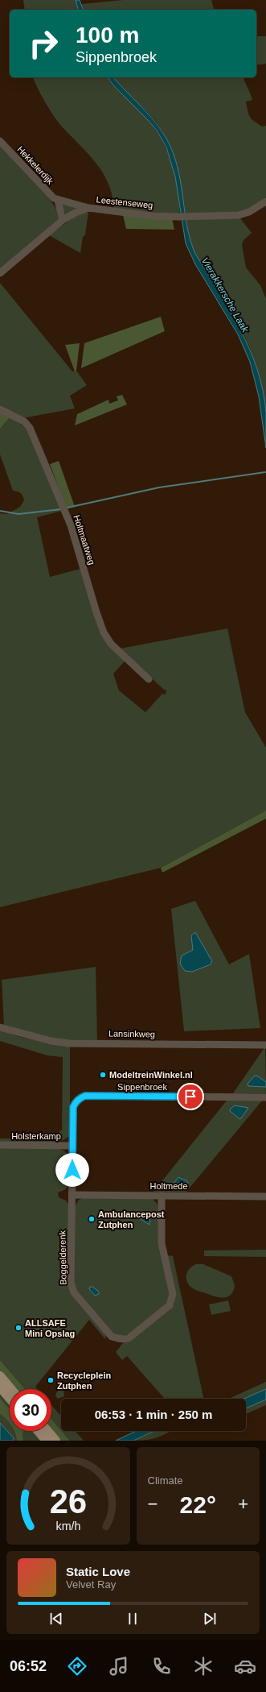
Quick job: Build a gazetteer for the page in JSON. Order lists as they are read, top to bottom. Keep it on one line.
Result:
{"streets":{"street":["Hekkelerdijk","Leestenseweg","Holtmaatweg","Lansinkweg","Sippenbroek","Holsterkamp","Holtmede","Boggelderenk"]},"crossings":[["Hekkelerdijk","Leestenseweg"],["Sippenbroek","Boggelderenk"],["Holsterkamp","Boggelderenk"],["Holtmede","Boggelderenk"]],"water":["Vierakkersche Laak"],"places":["ModeltreinWinkel.nl","Ambulancepost Zutphen","ALLSAFE Mini Opslag","Recycleplein Zutphen"],"page":{"turn":["100 m","Sippenbroek"],"limit":"30","trip":"06:53 · 1 min · 250 m","tile":"Climate","heat":["−","22°","+"],"song":["Static Love","Velvet Ray"],"tabs":"06:52","gauge":["26","km/h"]}}
